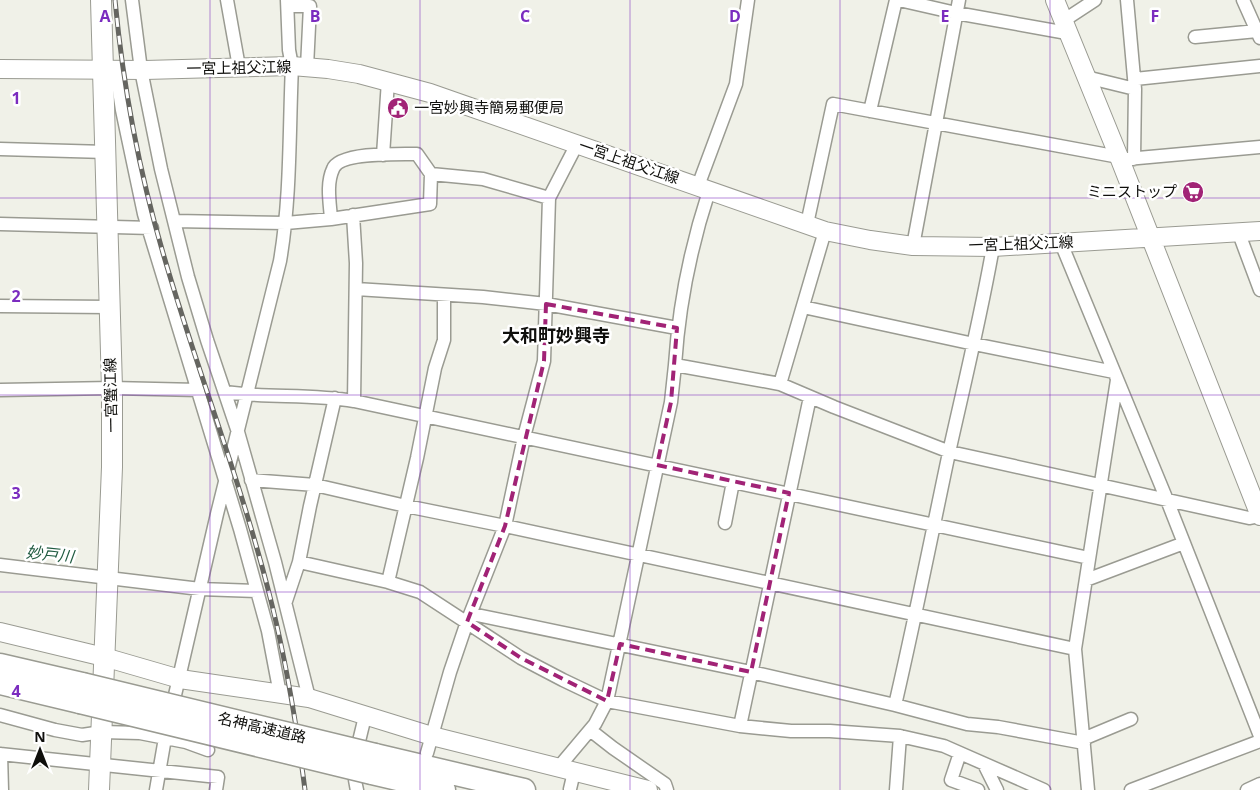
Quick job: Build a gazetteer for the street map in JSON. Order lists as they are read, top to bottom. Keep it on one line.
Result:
{"streets":{"highway":["名神高速道路"],"main road":["一宮上祖父江線","一宮蟹江線"]},"crossings":[["一宮上祖父江線","一宮蟹江線"]],"districts":["大和町妙興寺"],"water":["妙戸川"],"places":{"public building":["一宮妙興寺簡易郵便局"],"supermarket":["ミニストップ"]},"north":"top","grid":{"columns":["A","B","C","D","E","F"],"rows":["1","2","3","4"]}}
